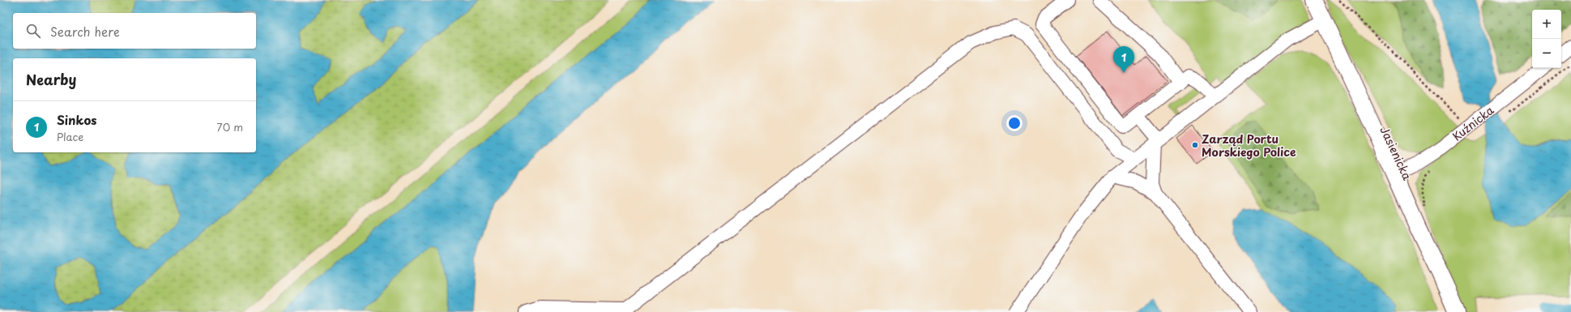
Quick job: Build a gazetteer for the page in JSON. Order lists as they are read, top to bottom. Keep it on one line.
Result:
{"streets":{"main road":["Jasienicka"],"street":["Kuźnicka"]},"crossings":[["Kuźnicka","Jasienicka"]],"places":["Zarząd Portu Morskiego Police"],"page":{"map_buttons":["+","−"],"search":"Search here","pins":"1","heading":"Nearby","list":[{"mark":"1","name":"Sinkos","note":"Place","value":"70 m"}]}}
